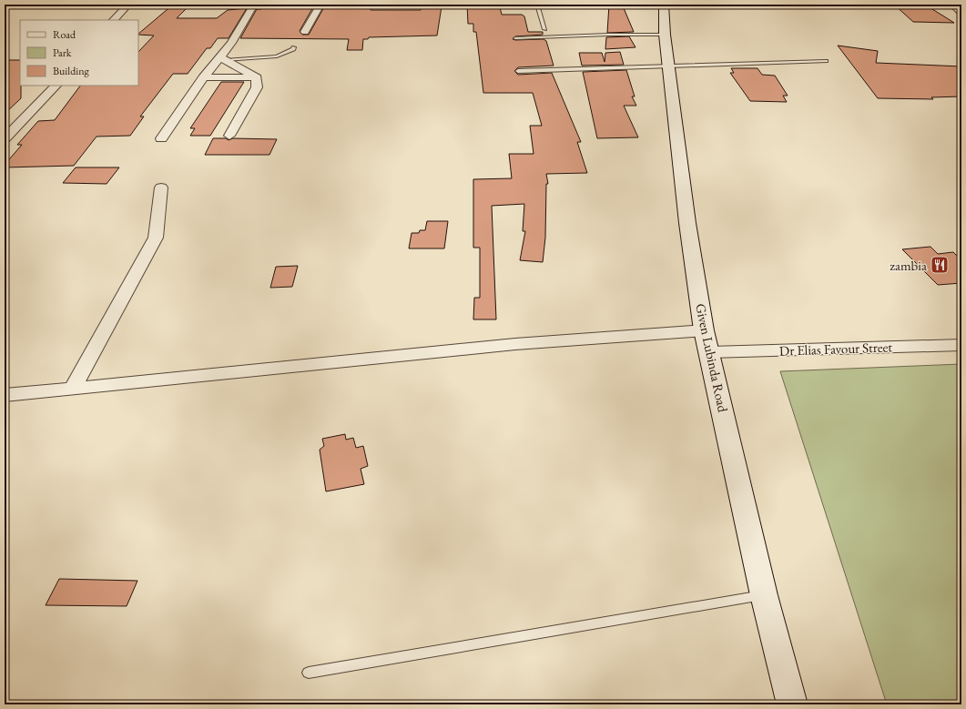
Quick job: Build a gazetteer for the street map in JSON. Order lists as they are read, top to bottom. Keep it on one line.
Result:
{"streets":{"street":["Dr Elias Favour Street","Given Lubinda Road"]},"crossings":[["Dr Elias Favour Street","Given Lubinda Road"]],"places":{"restaurant":["zambia"]},"legend":["Road","Park","Building"]}
